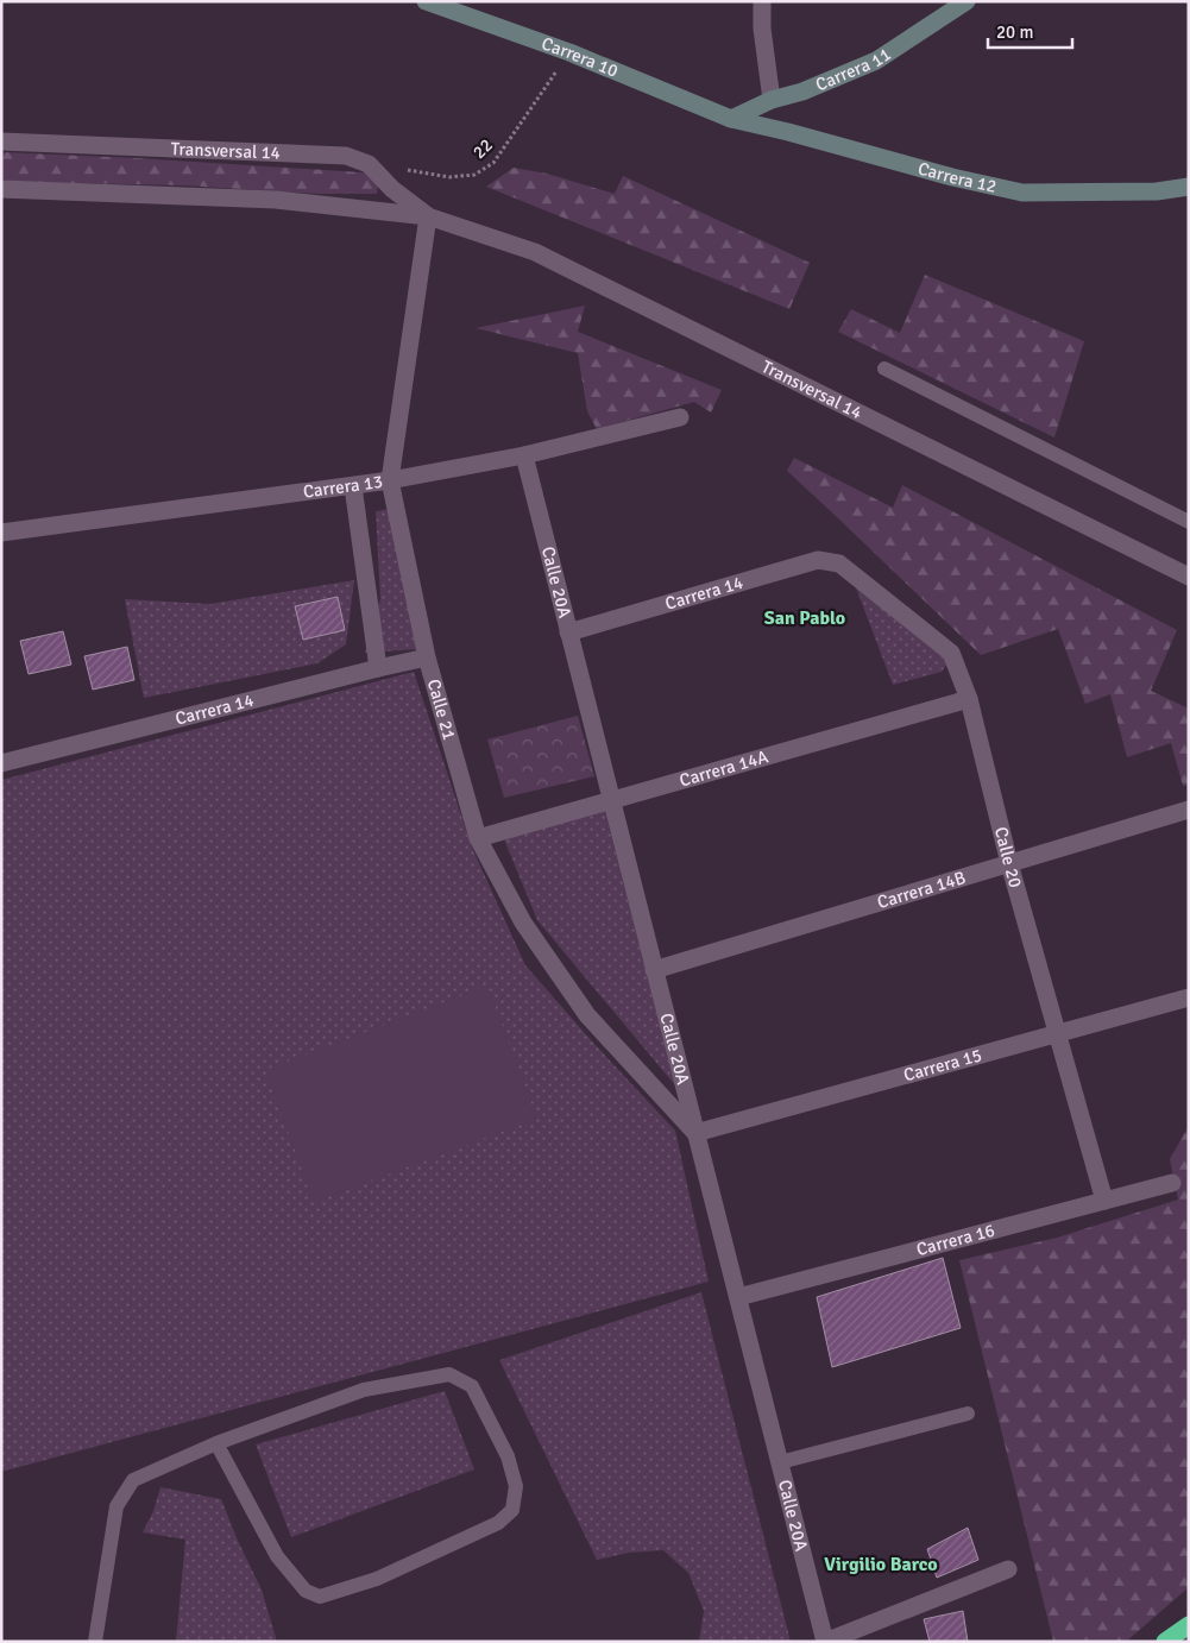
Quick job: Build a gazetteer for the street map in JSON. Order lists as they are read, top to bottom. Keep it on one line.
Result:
{"streets":{"street":["Carrera 10","Carrera 11","Transversal 14","Carrera 12","Carrera 13","Calle 20A","Carrera 14","Calle 21","Carrera 14A","Calle 20","Carrera 14B","Carrera 15","Carrera 16"],"path":["22"]},"crossings":[["Carrera 10","Carrera 11"],["Carrera 10","22"],["Carrera 10","Carrera 12"],["Carrera 11","Carrera 12"],["22","Transversal 14"],["Transversal 14","Calle 21"],["Carrera 13","Calle 20A"],["Carrera 13","Calle 21"],["Calle 20A","Carrera 14"],["Calle 20A","Calle 21"],["Calle 20A","Carrera 14A"],["Calle 20A","Carrera 14B"],["Calle 20A","Carrera 15"],["Calle 20A","Carrera 16"],["Carrera 14","Calle 21"],["Carrera 14","Calle 20"],["Calle 21","Carrera 14A"],["Calle 21","Carrera 15"],["Carrera 14A","Calle 20"],["Calle 20","Carrera 14B"],["Calle 20","Carrera 15"],["Calle 20","Carrera 16"]],"districts":["San Pablo","Virgilio Barco"],"scale_bar":"20 m"}
